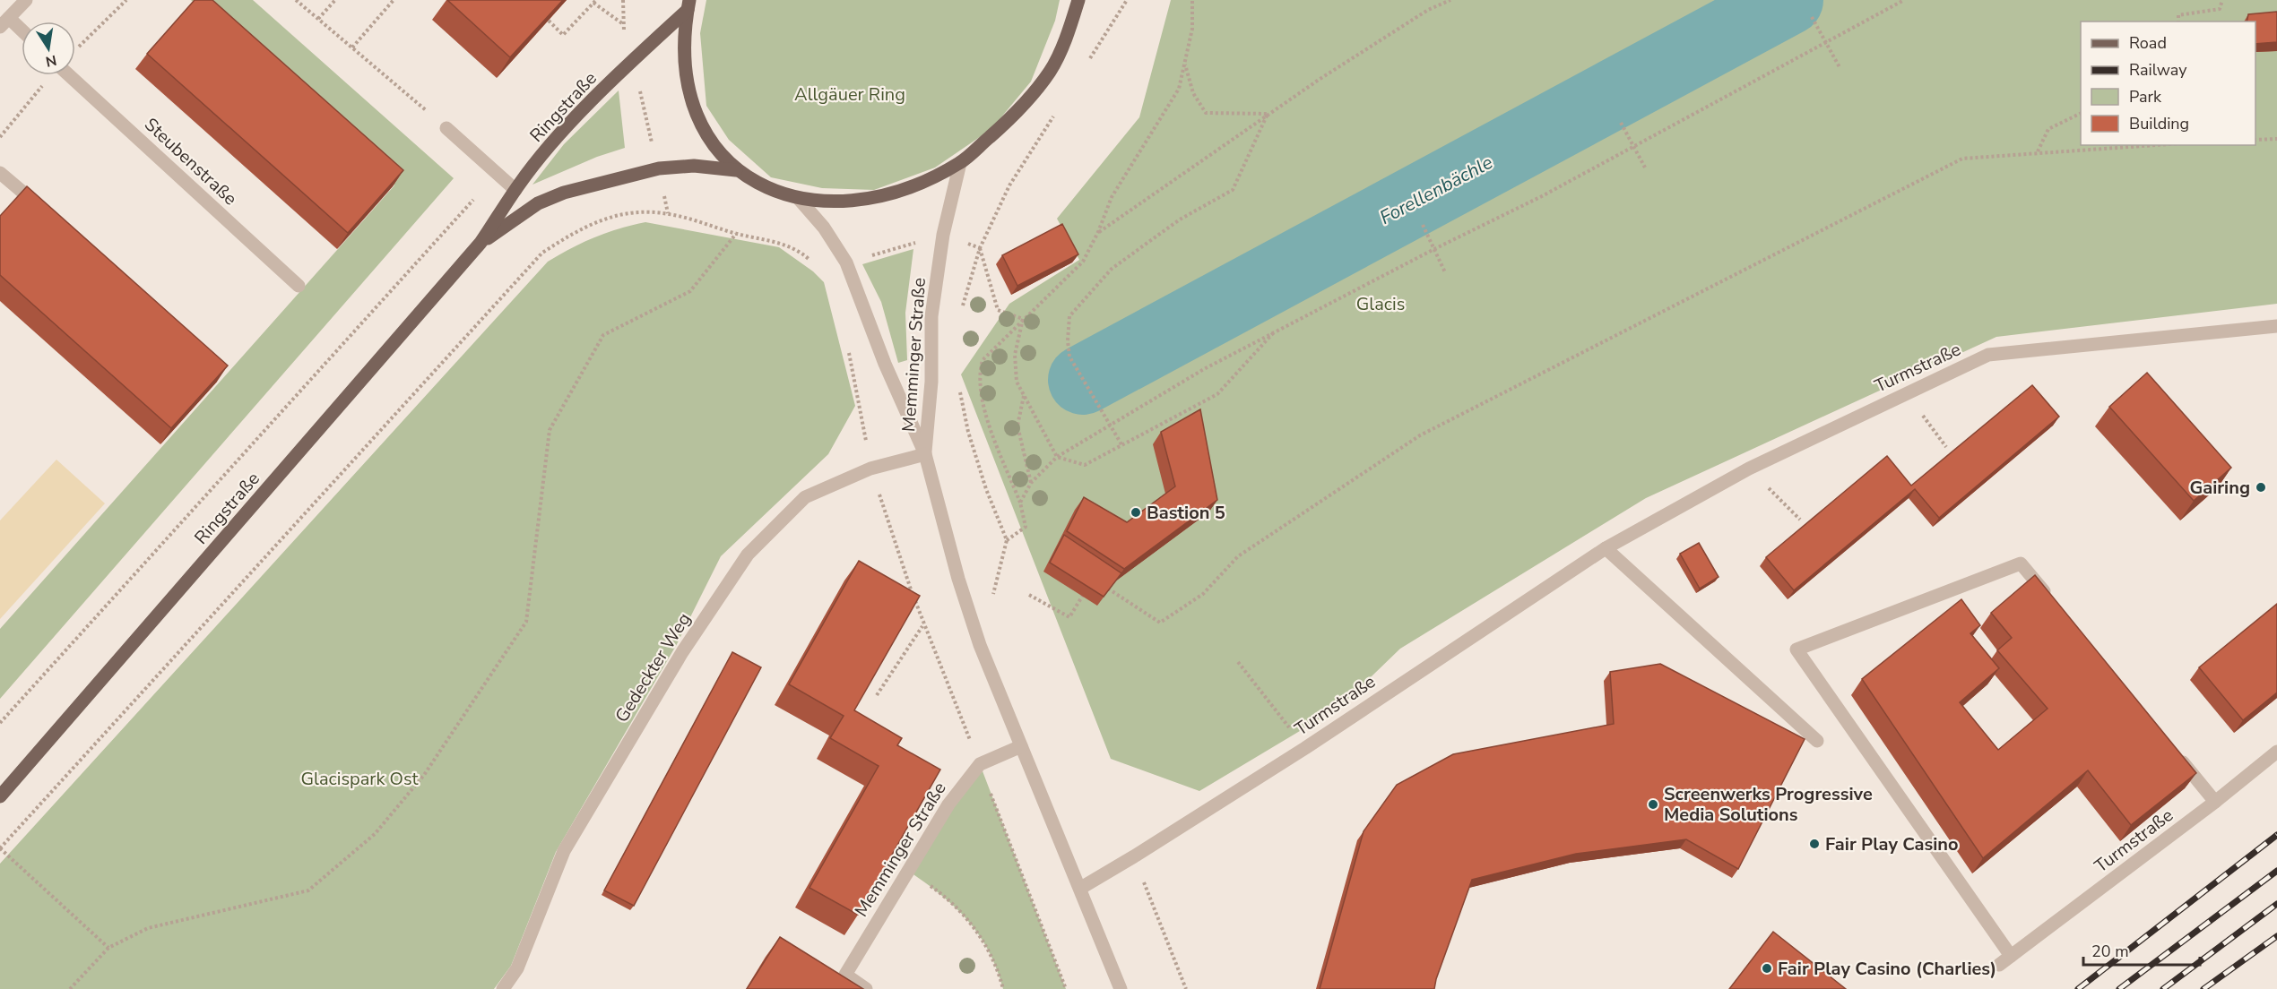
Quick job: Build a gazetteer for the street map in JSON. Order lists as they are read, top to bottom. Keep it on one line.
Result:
{"streets":{"main road":["Ringstraße"],"street":["Steubenstraße","Memminger Straße","Turmstraße","Gedeckter Weg"]},"crossings":[["Memminger Straße","Turmstraße"],["Memminger Straße","Gedeckter Weg"]],"water":["Forellenbächle"],"parks":["Allgäuer Ring","Glacis","Glacispark Ost"],"places":["Gairing","Bastion 5","Screenwerks Progressive Media Solutions","Fair Play Casino","Fair Play Casino (Charlies)"],"legend":["Road","Railway","Park","Building"],"scale_bar":"20 m","north":"bottom"}
